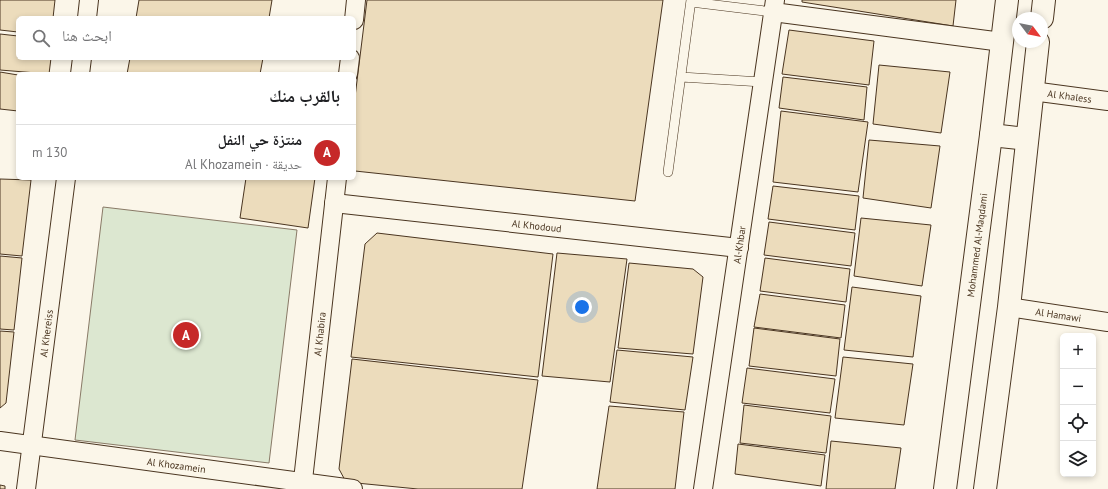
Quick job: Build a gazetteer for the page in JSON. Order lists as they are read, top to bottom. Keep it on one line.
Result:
{"streets":{"street":["Al Khaless","Al Khodoud","Al-Khbar","Mohammed Al-Maqdami","Al Hamawi","Al Khereiss","Al Khabira","Al Khozamein"]},"crossings":[["Al Khodoud","Al-Khbar"],["Al Khodoud","Al Khabira"],["Al Khereiss","Al Khozamein"],["Al Khabira","Al Khozamein"]],"north":"bottom right","page":{"search":"ابحث هنا","heading":"بالقرب منك","list":[{"mark":"A","name":"منتزة حي النفل","note":"حديقة · Al Khozamein","value":"130 m"}],"pins":"A","map_buttons":["+","−"]}}
